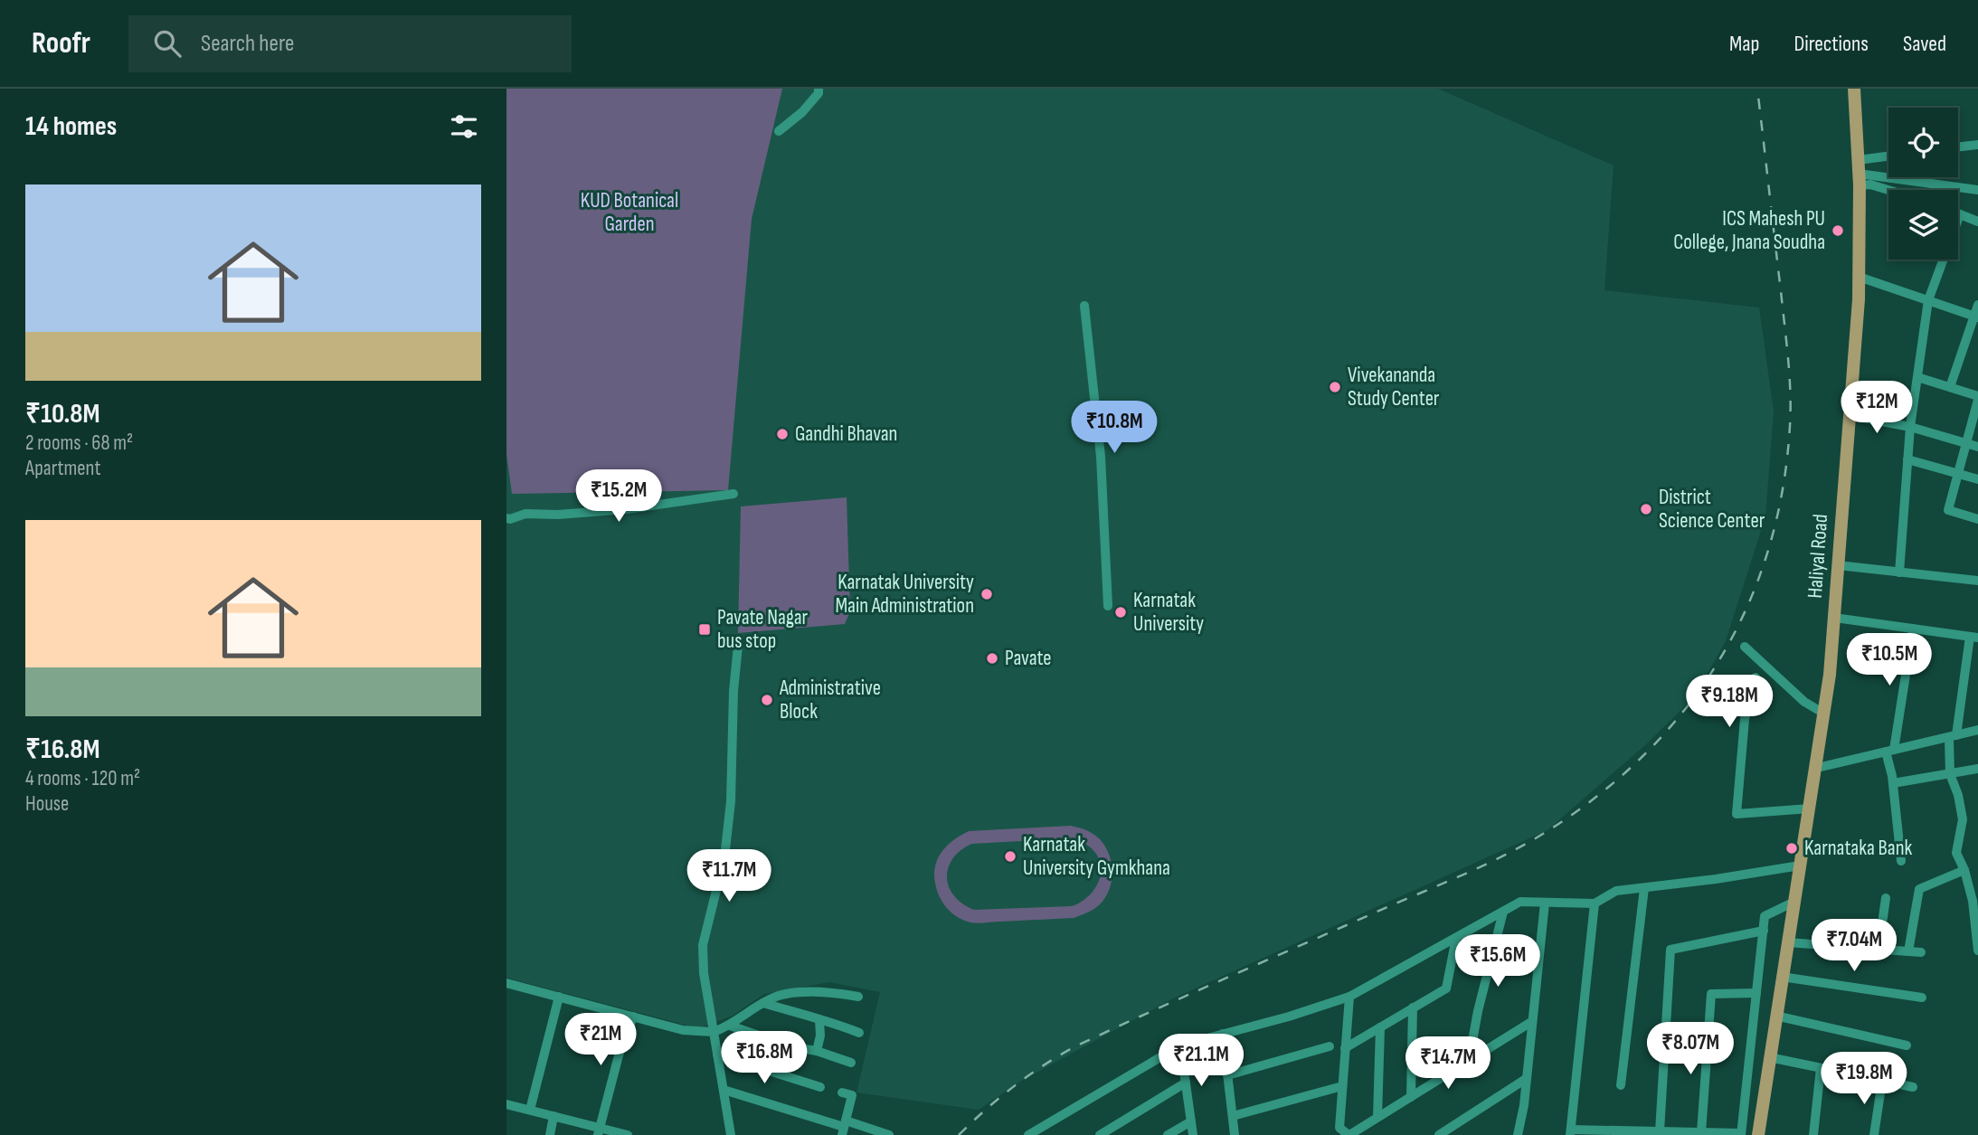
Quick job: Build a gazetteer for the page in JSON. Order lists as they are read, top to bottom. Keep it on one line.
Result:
{"streets":{"main road":["Haliyal Road"]},"parks":["KUD Botanical Garden"],"places":{"other":["ICS Mahesh PU College, Jnana Soudha","Vivekananda Study Center","Gandhi Bhavan","District Science Center","Karnatak University Main Administration","Karnatak University","Pavate","Administrative Block","Karnataka Bank","Karnatak University Gymkhana"],"transit":["Pavate Nagar bus stop"]},"page":{"header":"Roofr","search":"Search here","nav":["Map","Directions","Saved"],"heading":"14 homes","list":[{"name":"₹10.8M","note":"2 rooms · 68 m² · Apartment"},{"name":"₹16.8M","note":"4 rooms · 120 m² · House"}],"price":["₹12M","₹10.8M","₹15.2M","₹10.5M","₹9.18M","₹11.7M","₹7.04M","₹15.6M","₹21M","₹8.07M","₹16.8M","₹21.1M","₹14.7M","₹19.8M"]}}
